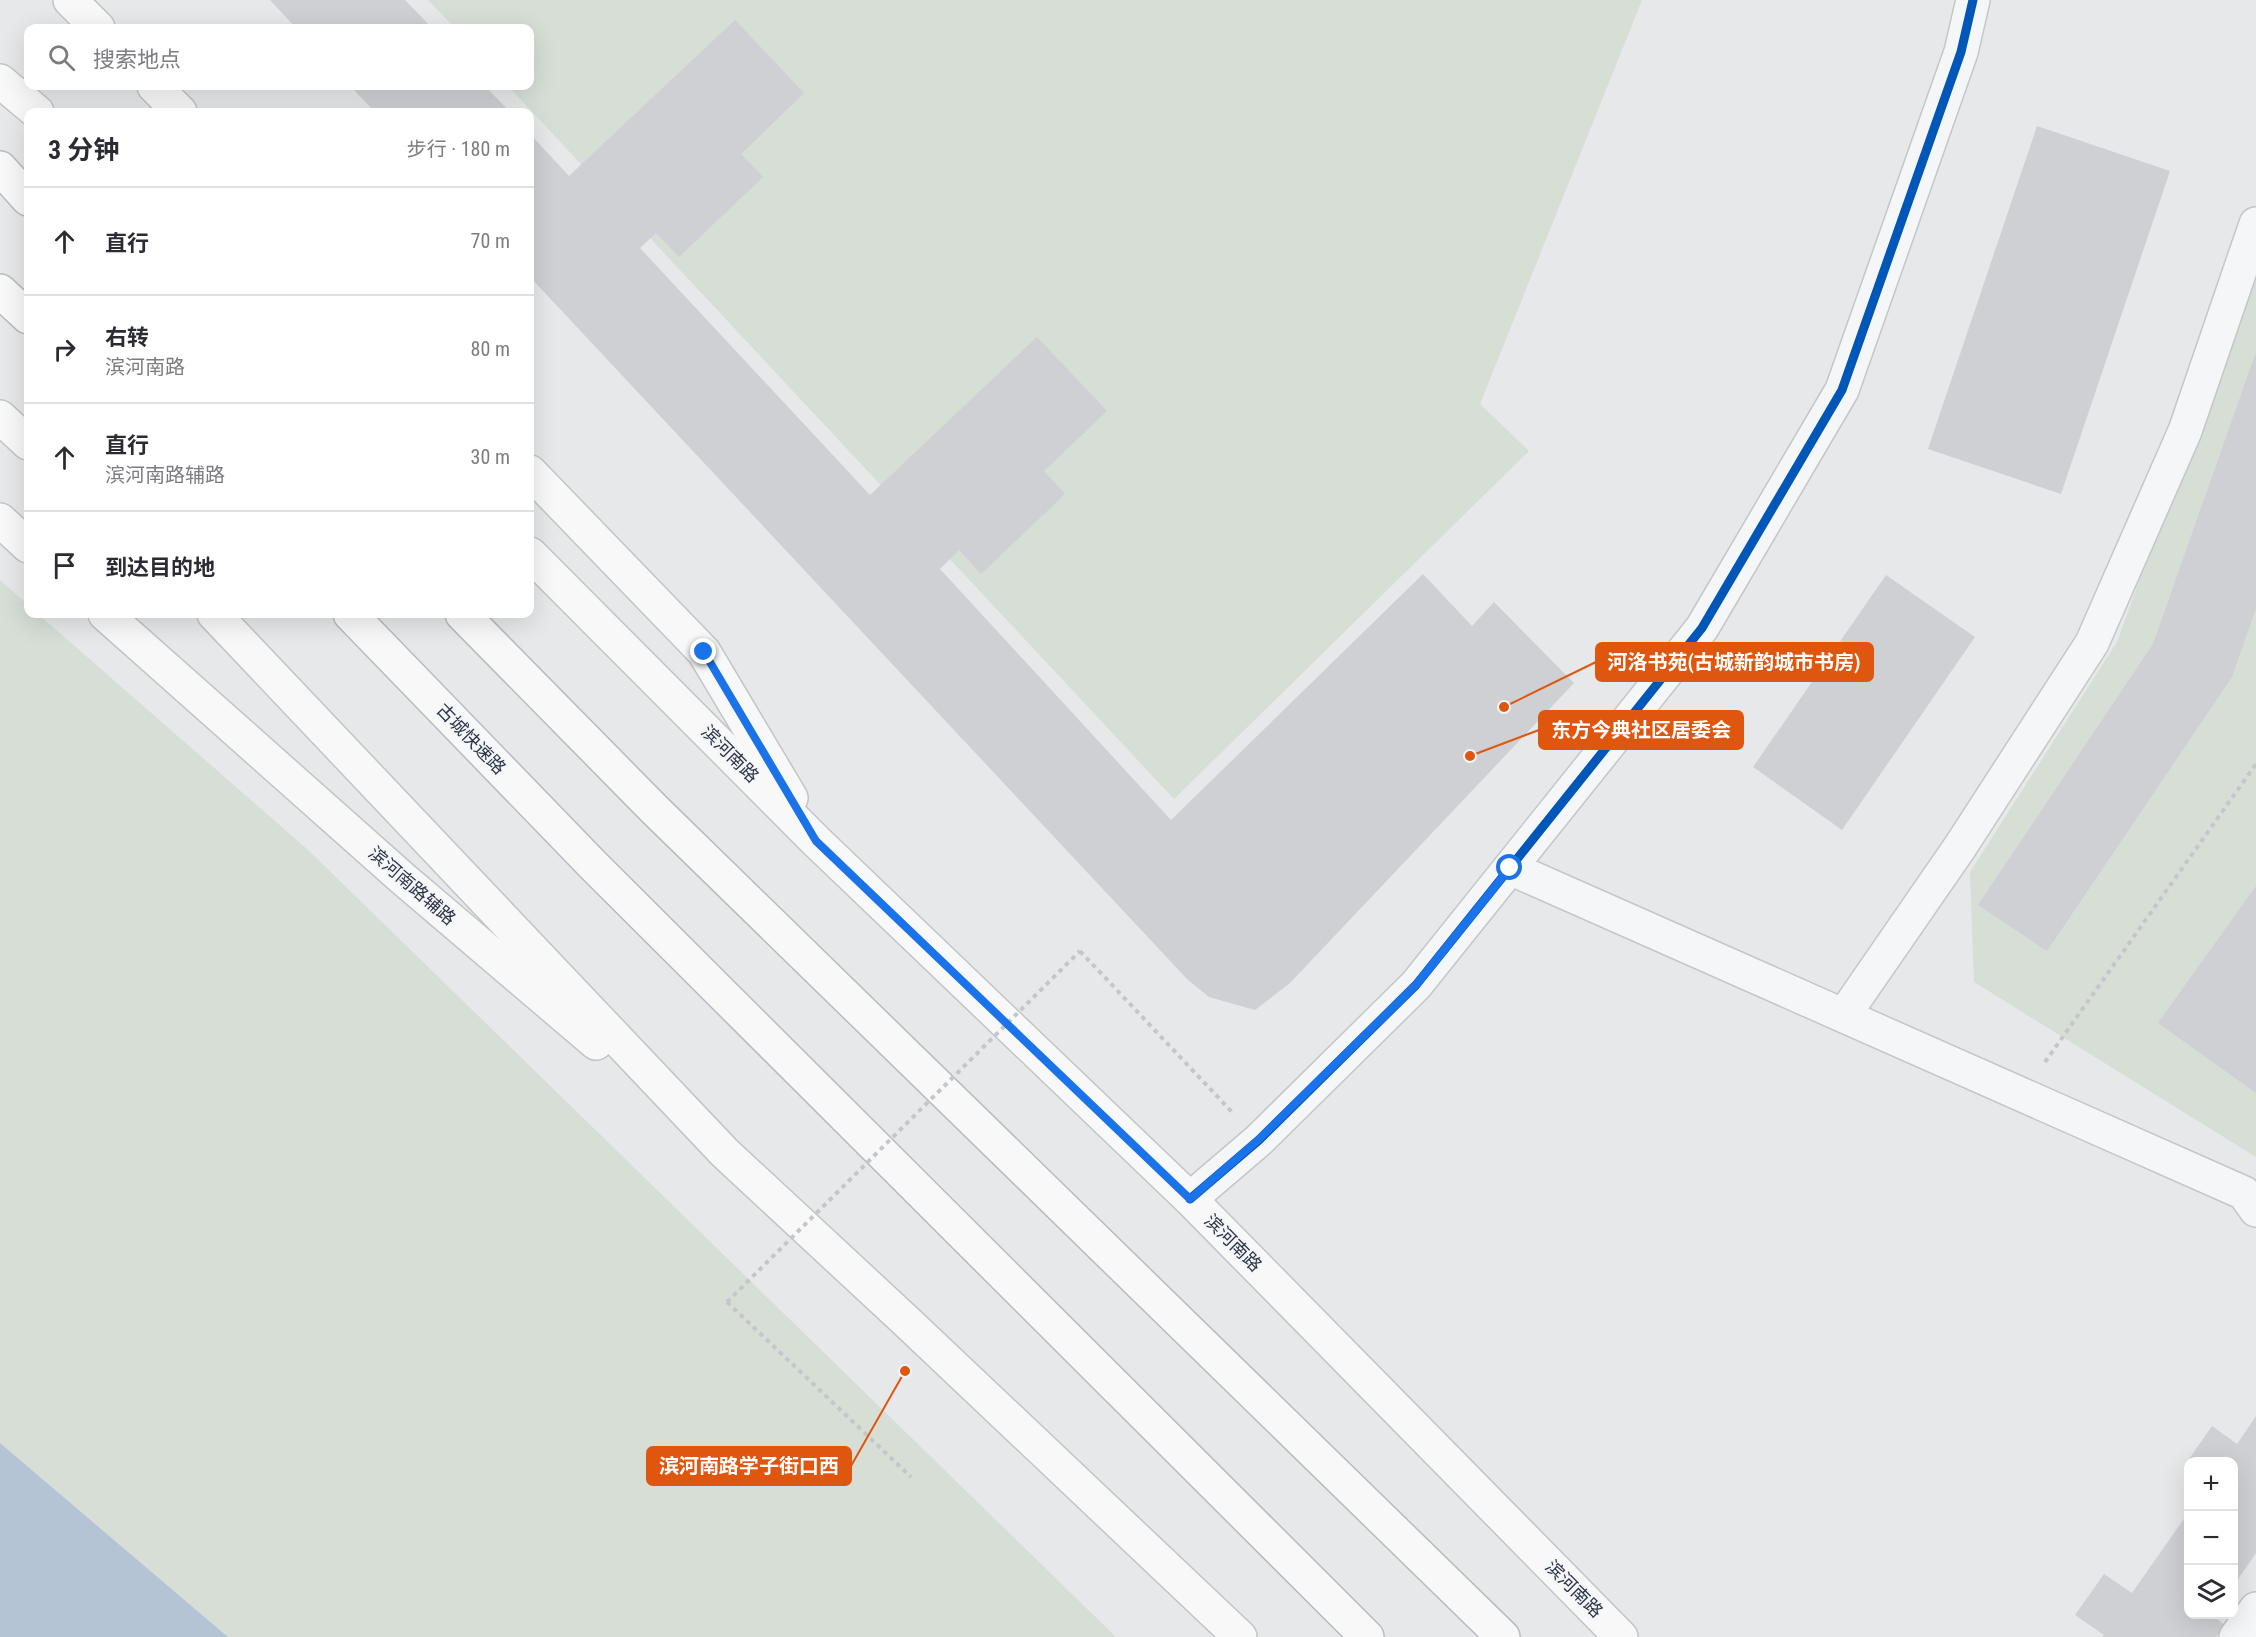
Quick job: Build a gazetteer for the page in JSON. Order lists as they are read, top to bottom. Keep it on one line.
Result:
{"streets":{"main road":["古城快速路","滨河南路","滨河南路辅路"]},"places":["河洛书苑(古城新韵城市书房)","东方今典社区居委会","滨河南路学子街口西"],"page":{"search":"搜索地点","heading":["3 分钟","步行 · 180 m"],"list":[["直行","70 m"],["右转","滨河南路","80 m"],["直行","滨河南路辅路","30 m"],"到达目的地"],"map_buttons":["+","−"]}}
